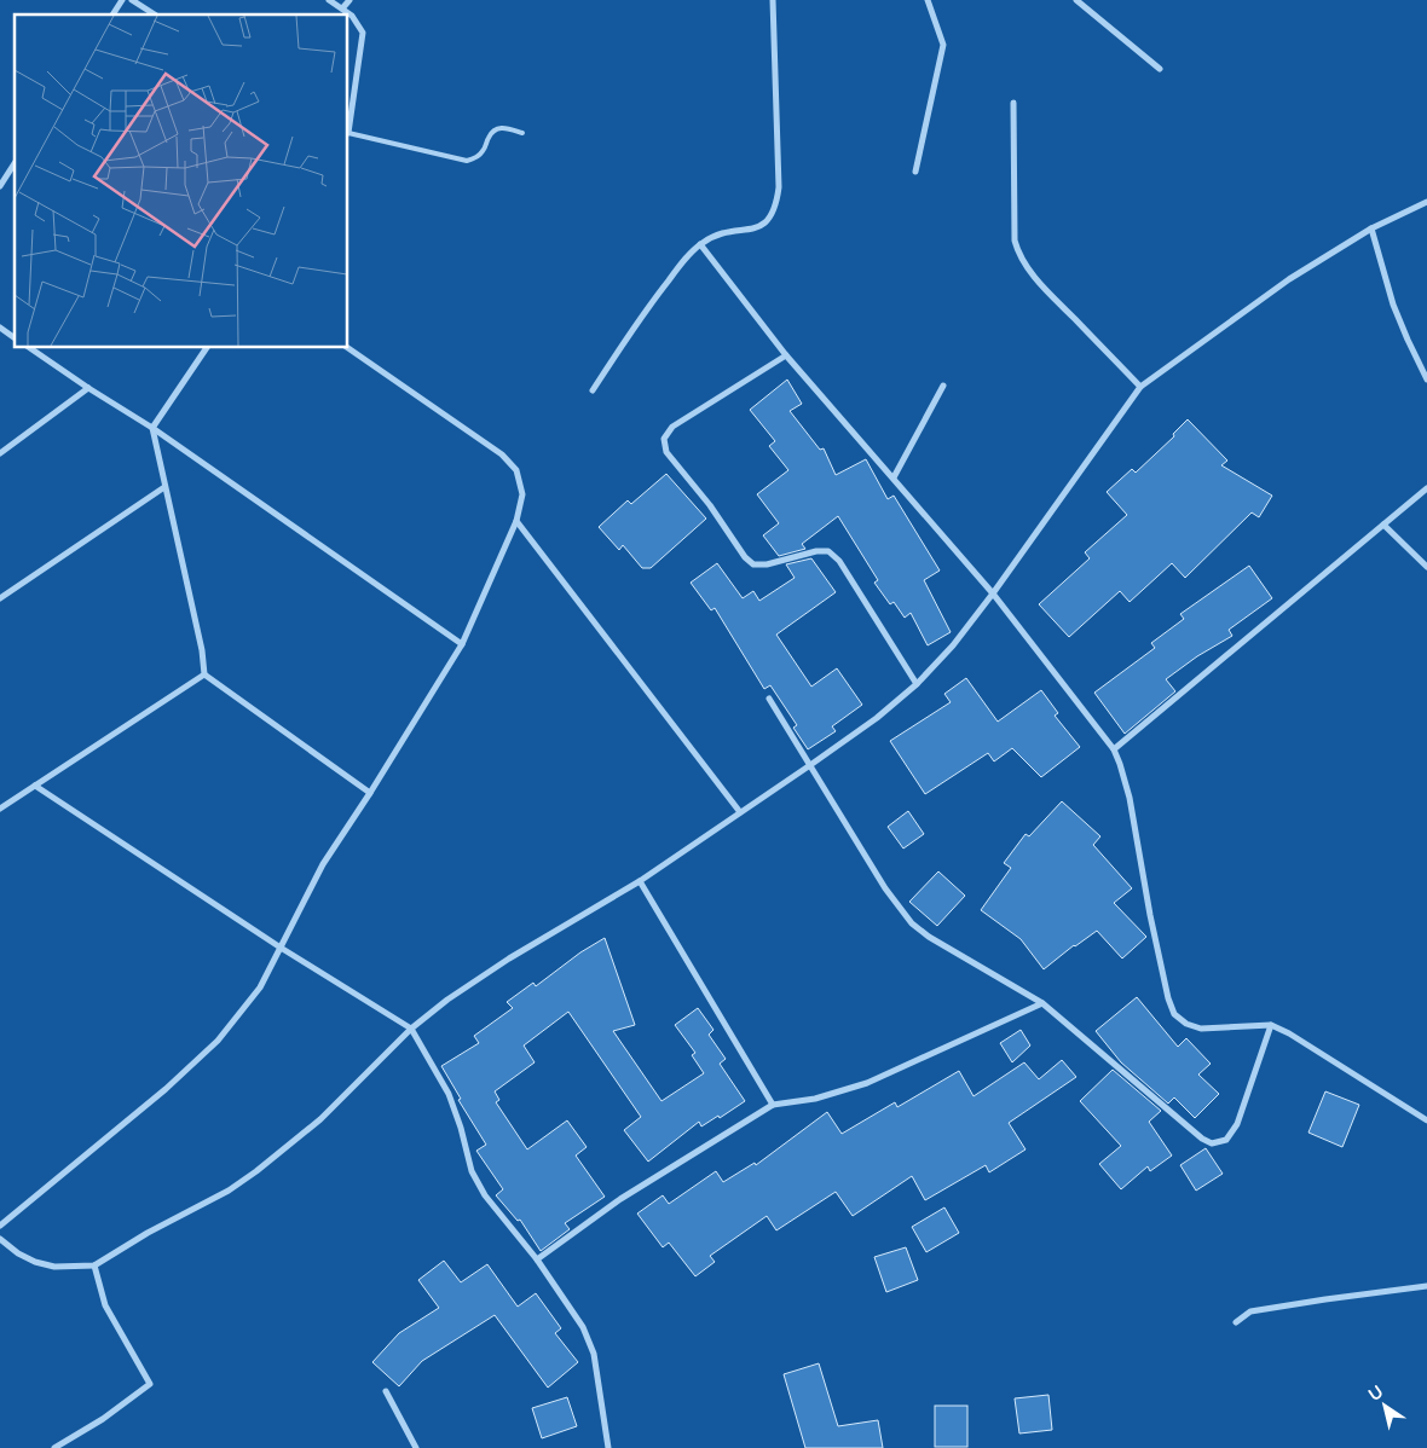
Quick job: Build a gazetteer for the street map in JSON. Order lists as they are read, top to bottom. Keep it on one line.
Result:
{"north":"top left"}
